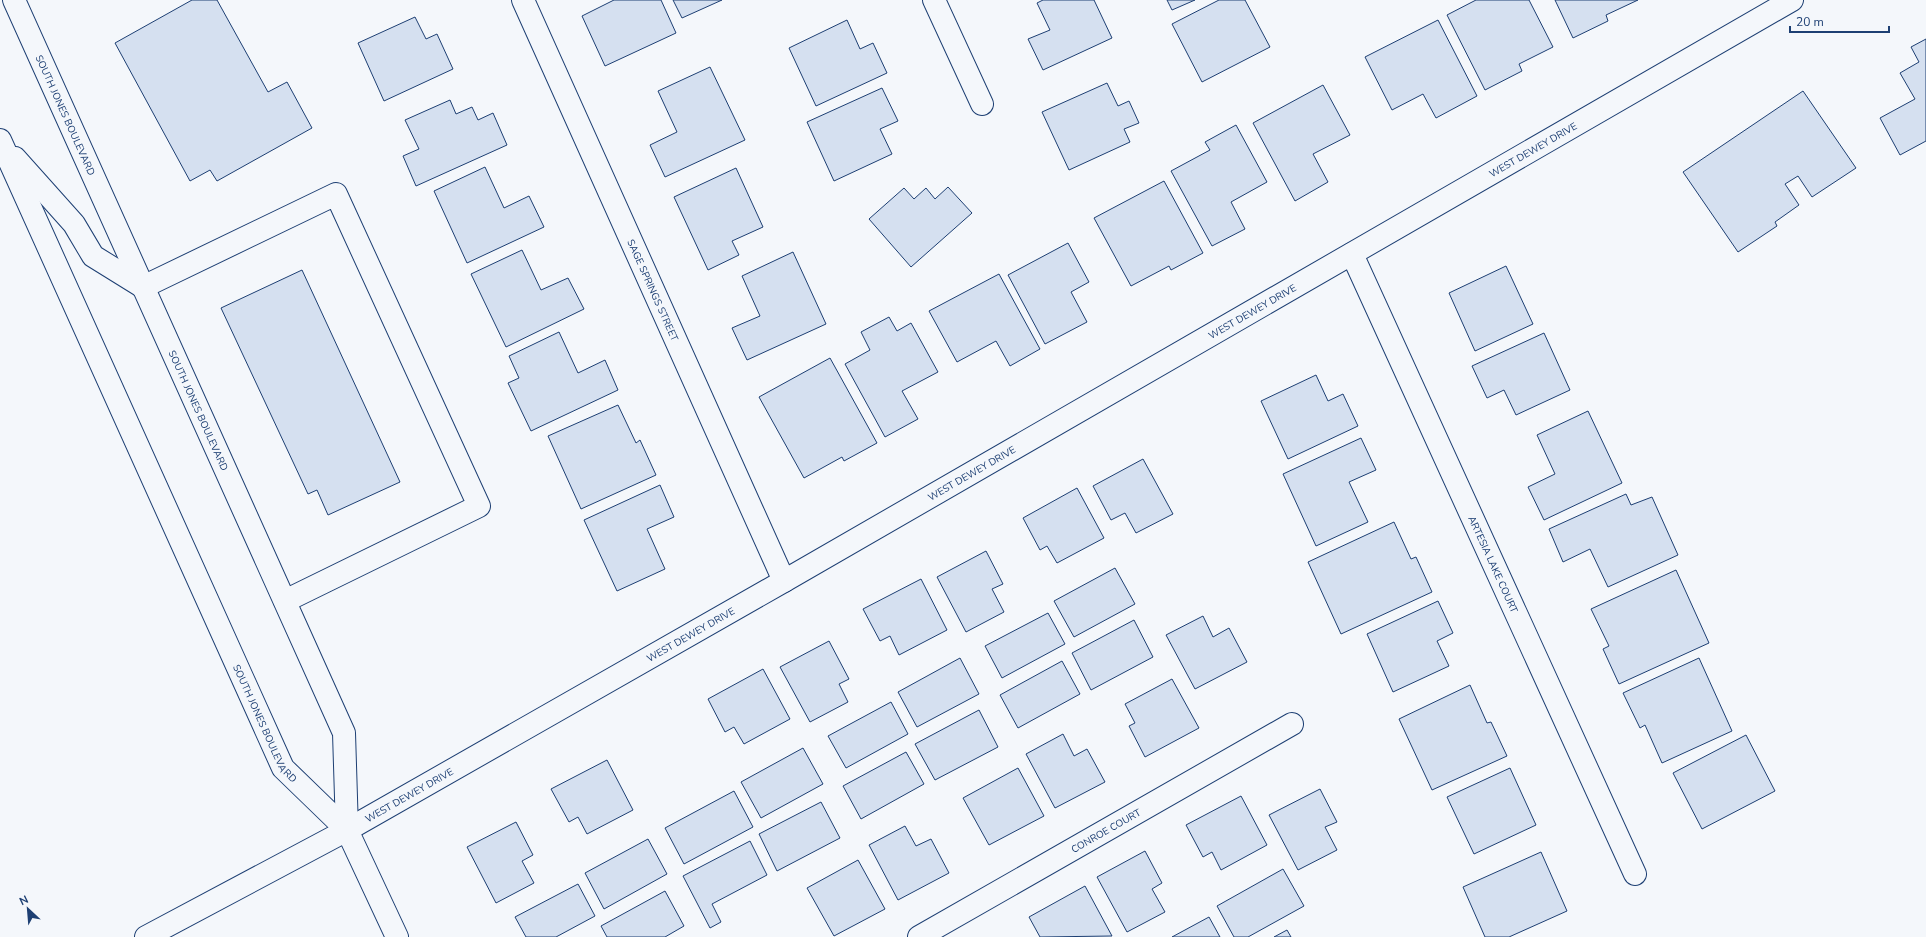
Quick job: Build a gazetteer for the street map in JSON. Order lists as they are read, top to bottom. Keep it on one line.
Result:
{"streets":{"street":["SOUTH JONES BOULEVARD","WEST DEWEY DRIVE","SAGE SPRINGS STREET","ARTESIA LAKE COURT","CONROE COURT"]},"crossings":[["SOUTH JONES BOULEVARD","WEST DEWEY DRIVE"],["WEST DEWEY DRIVE","SAGE SPRINGS STREET"],["WEST DEWEY DRIVE","ARTESIA LAKE COURT"]],"scale_bar":"20 m","north":"top left"}
